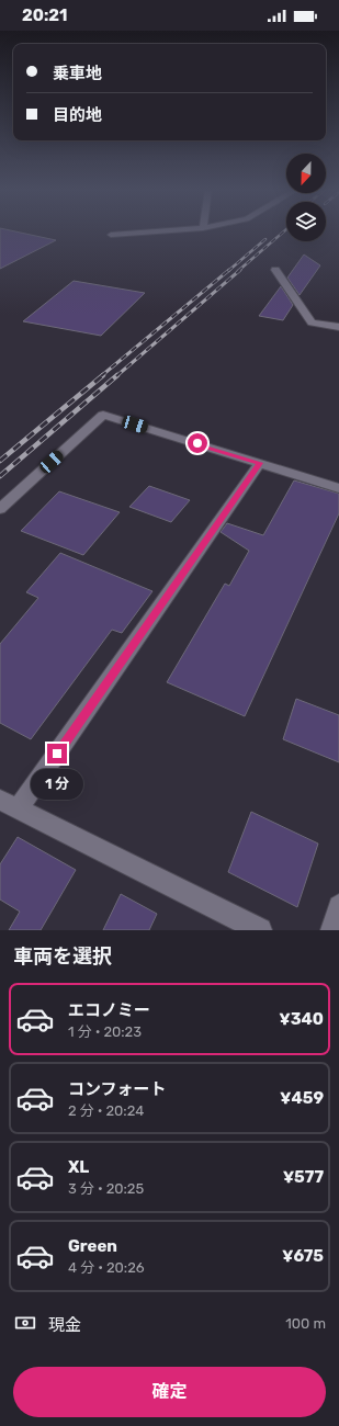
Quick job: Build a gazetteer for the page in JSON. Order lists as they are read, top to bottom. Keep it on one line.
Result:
{"north":"bottom","page":{"status":"20:21","banner":["乗車地","目的地"],"bubble":"1 分","heading":"車両を選択","list":[{"name":"エコノミー","note":"1 分 · 20:23","value":"¥340"},{"name":"コンフォート","note":"2 分 · 20:24","value":"¥459"},{"name":"XL","note":"3 分 · 20:25","value":"¥577"},{"name":"Green","note":"4 分 · 20:26","value":"¥675"}],"pay":["現金","100 m"],"buttons":"確定"}}
